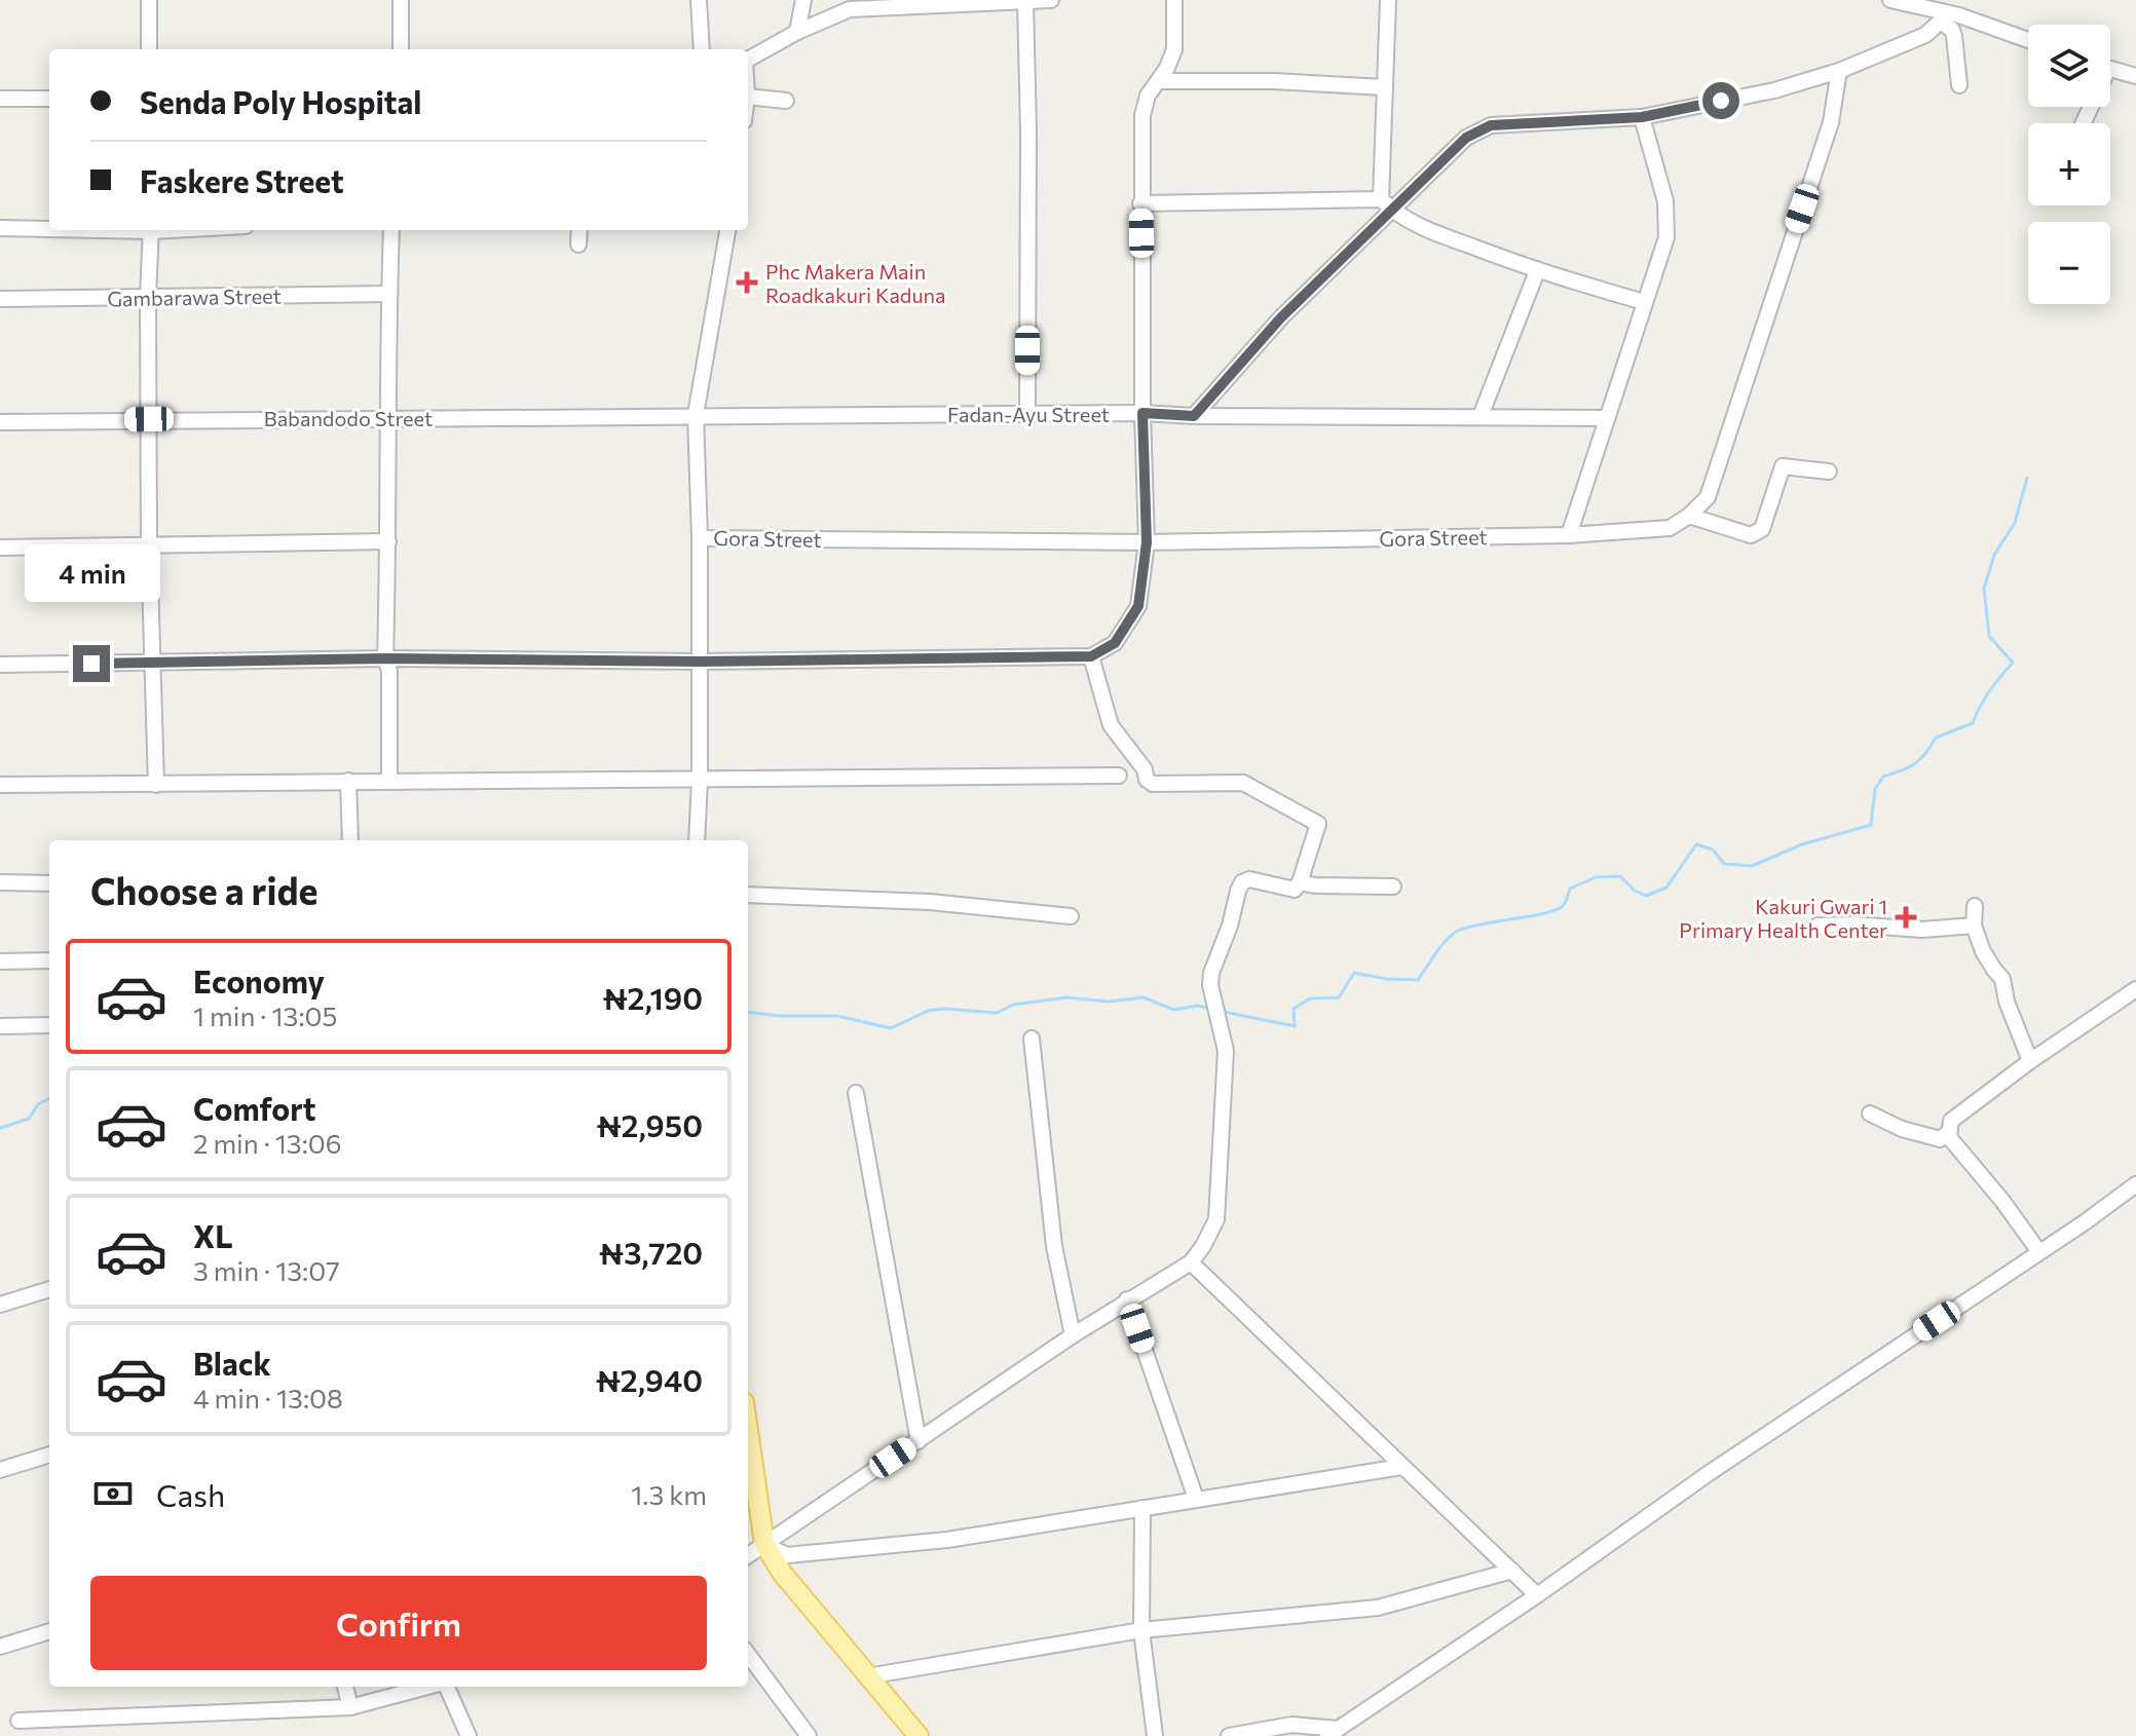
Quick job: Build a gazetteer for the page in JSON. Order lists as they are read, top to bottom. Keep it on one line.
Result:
{"streets":{"street":["Gambarawa Street","Fadan-Ayu Street","Babandodo Street","Gora Street"]},"crossings":[["Fadan-Ayu Street","Babandodo Street"]],"places":{"health":["Phc Makera Main Roadkakuri Kaduna","Kakuri Gwari 1 Primary Health Center"]},"page":{"map_buttons":["+","−"],"banner":["Senda Poly Hospital","Faskere Street"],"bubble":"4 min","heading":"Choose a ride","list":[{"name":"Economy","note":"1 min · 13:05","value":"₦2,190"},{"name":"Comfort","note":"2 min · 13:06","value":"₦2,950"},{"name":"XL","note":"3 min · 13:07","value":"₦3,720"},{"name":"Black","note":"4 min · 13:08","value":"₦2,940"}],"pay":["Cash","1.3 km"],"buttons":"Confirm"}}
